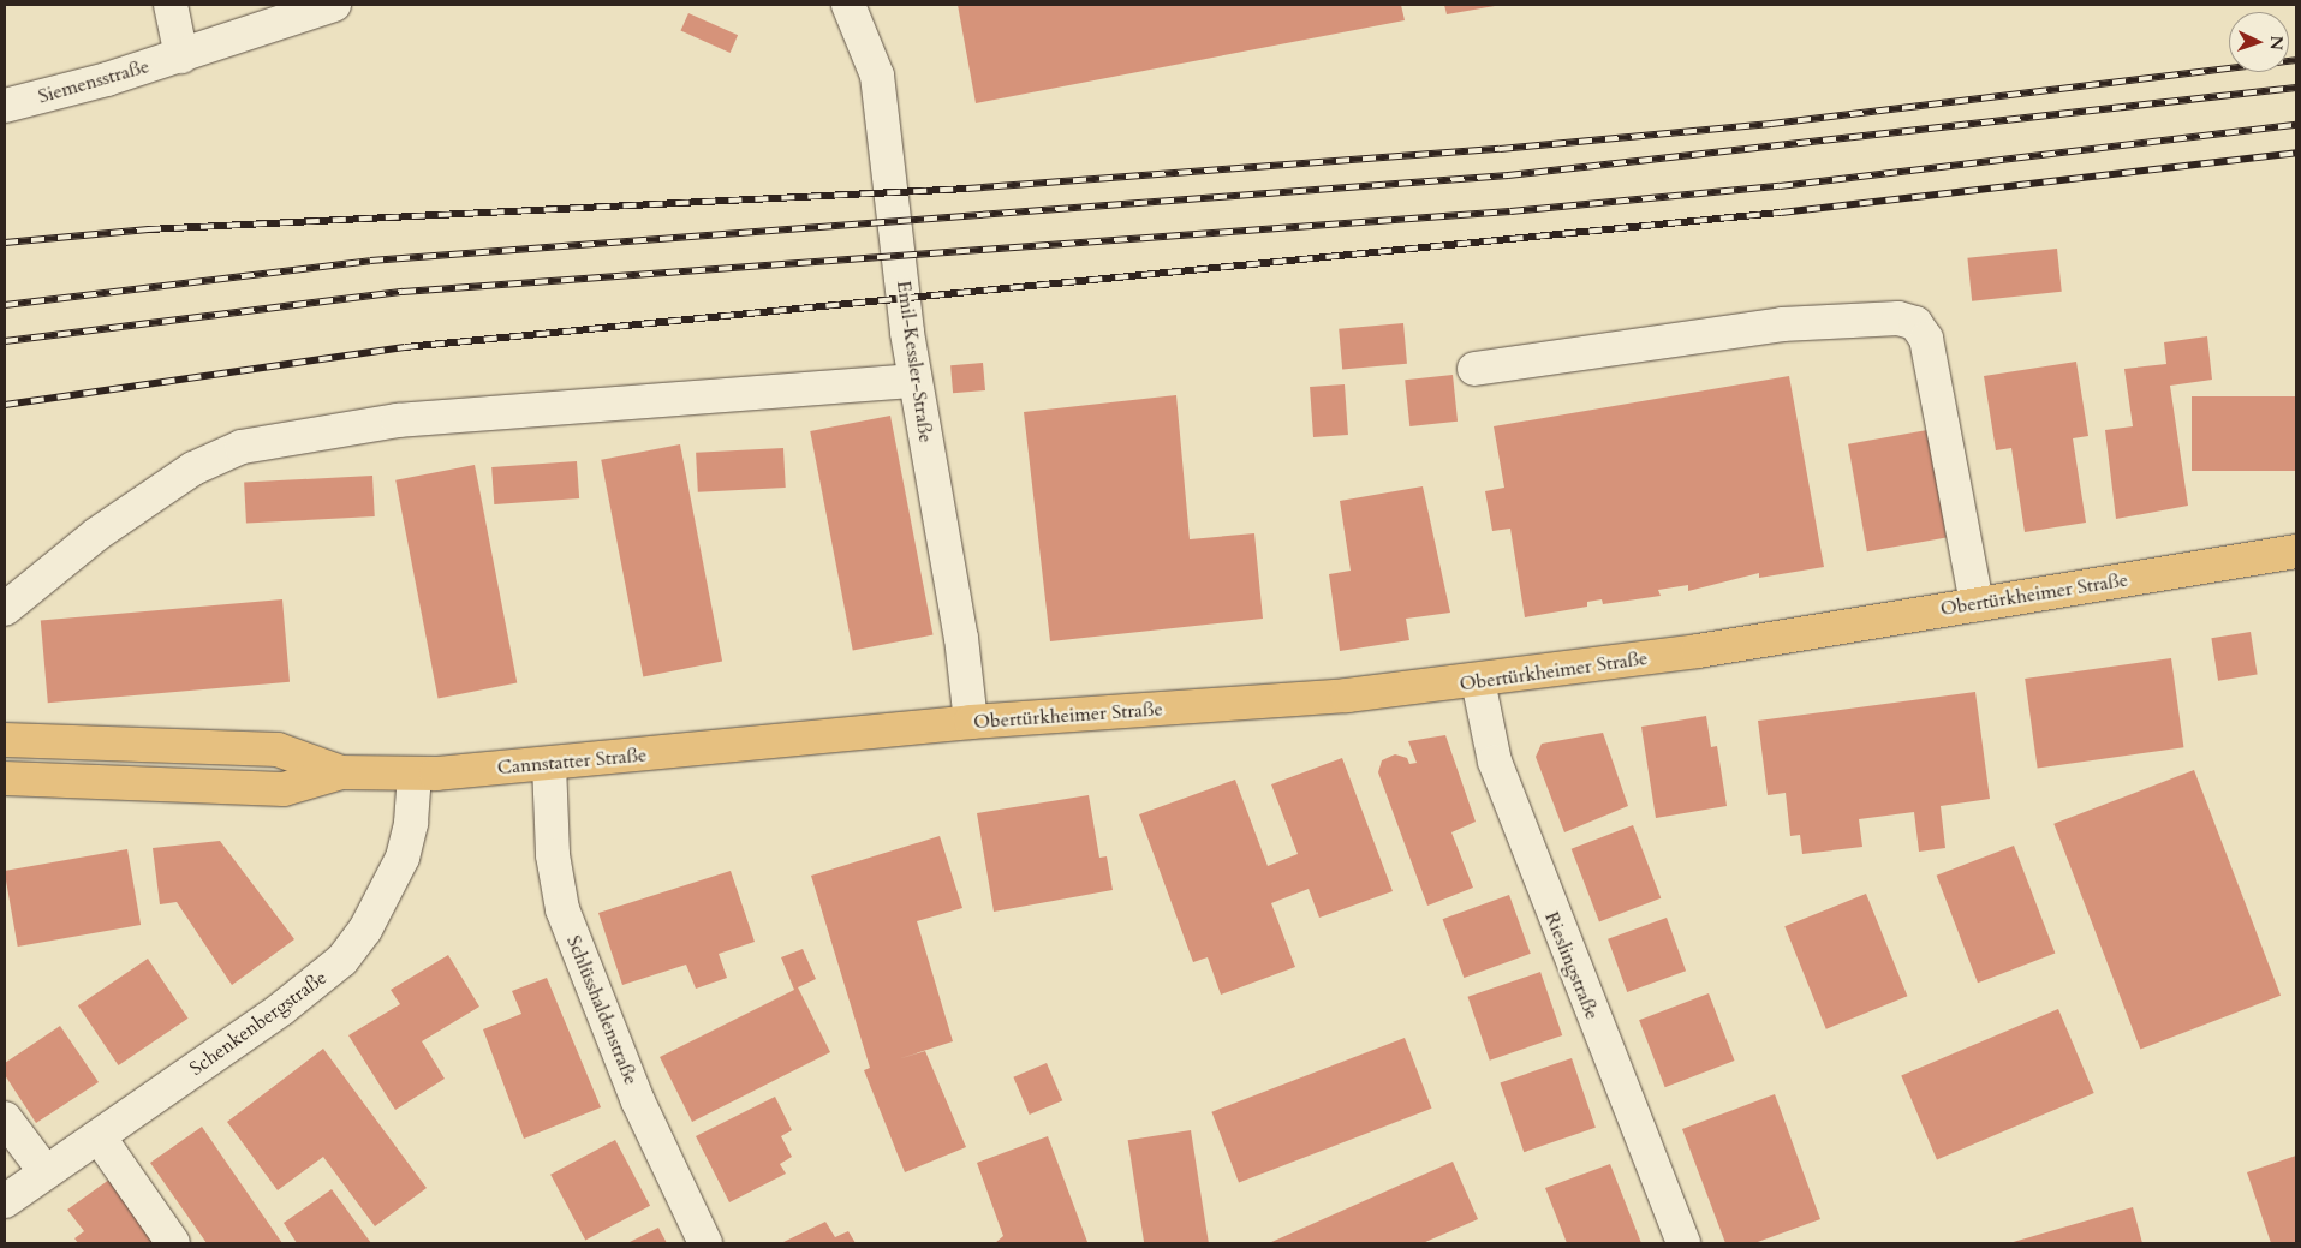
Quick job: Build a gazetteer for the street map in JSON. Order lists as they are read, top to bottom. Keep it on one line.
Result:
{"streets":{"main road":["Obertürkheimer Straße","Cannstatter Straße"],"street":["Siemensstraße","Emil-Kessler-Straße","Rieslingstraße","Schlüsshaldenstraße","Schenkenbergstraße"]},"crossings":[["Emil-Kessler-Straße","Obertürkheimer Straße"],["Obertürkheimer Straße","Cannstatter Straße"],["Obertürkheimer Straße","Rieslingstraße"],["Cannstatter Straße","Schlüsshaldenstraße"],["Cannstatter Straße","Schenkenbergstraße"]],"north":"right"}
